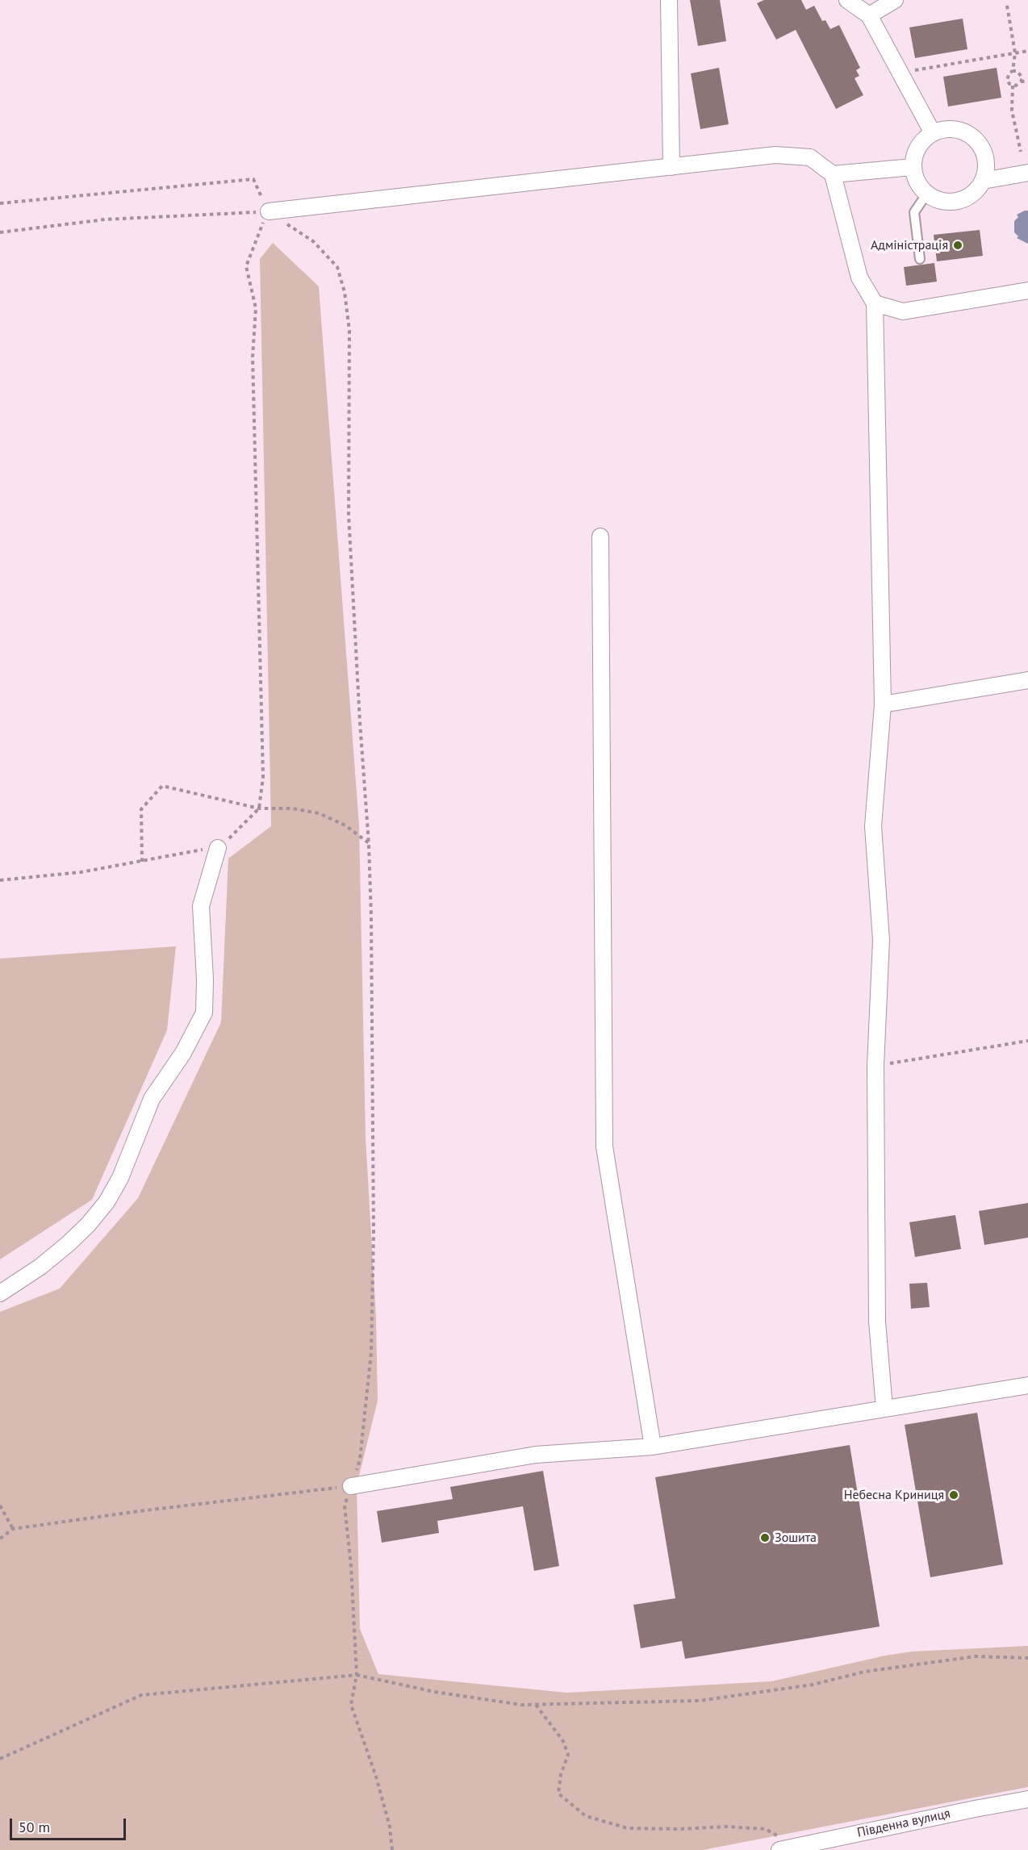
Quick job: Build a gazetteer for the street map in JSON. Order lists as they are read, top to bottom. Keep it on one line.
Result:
{"streets":{"street":["Південна вулиця"]},"places":["Адміністрація","Небесна Криниця","Зошита"],"scale_bar":"50 m"}
